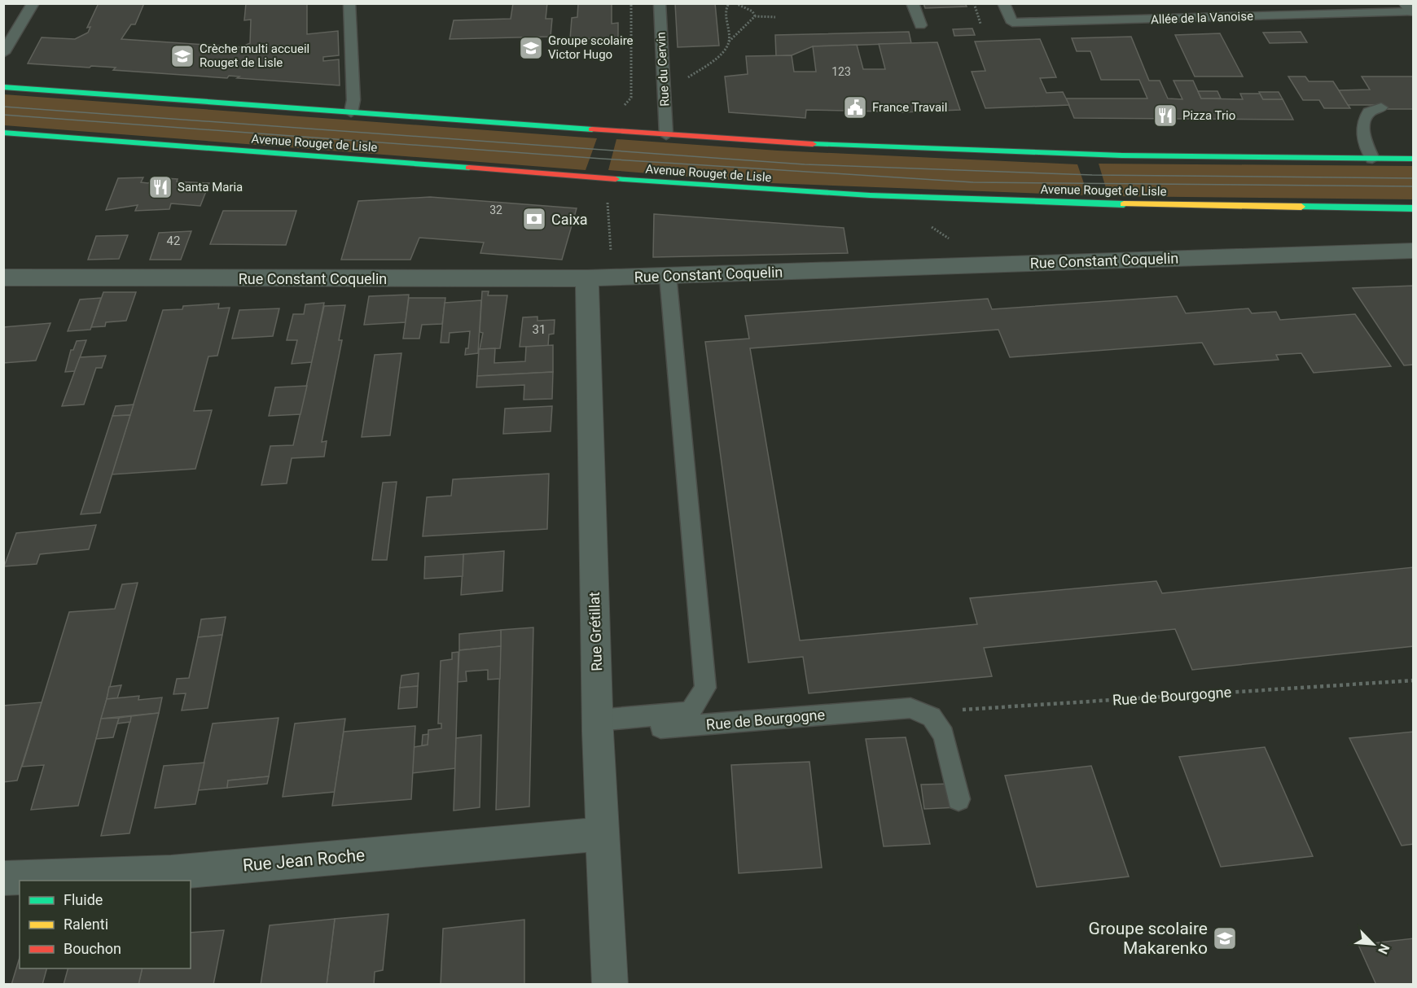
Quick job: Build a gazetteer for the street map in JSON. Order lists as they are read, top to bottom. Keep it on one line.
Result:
{"streets":{"main road":["Avenue Rouget de Lisle"],"street":["Rue Constant Coquelin","Rue Grétillat","Rue Jean Roche"],"lane":["Allée de la Vanoise","Rue du Cervin","Rue de Bourgogne"]},"crossings":[["Rue Constant Coquelin","Rue Grétillat"],["Rue Grétillat","Rue de Bourgogne"],["Rue Grétillat","Rue Jean Roche"]],"places":{"school or university":["Groupe scolaire Victor Hugo","Crèche multi accueil Rouget de Lisle","Groupe scolaire Makarenko"],"public building":["France Travail"],"restaurant":["Pizza Trio","Santa Maria"],"bank":["Caixa"]},"house_numbers":["123","32","42","31"],"legend":["Fluide","Ralenti","Bouchon"],"north":"bottom right"}
